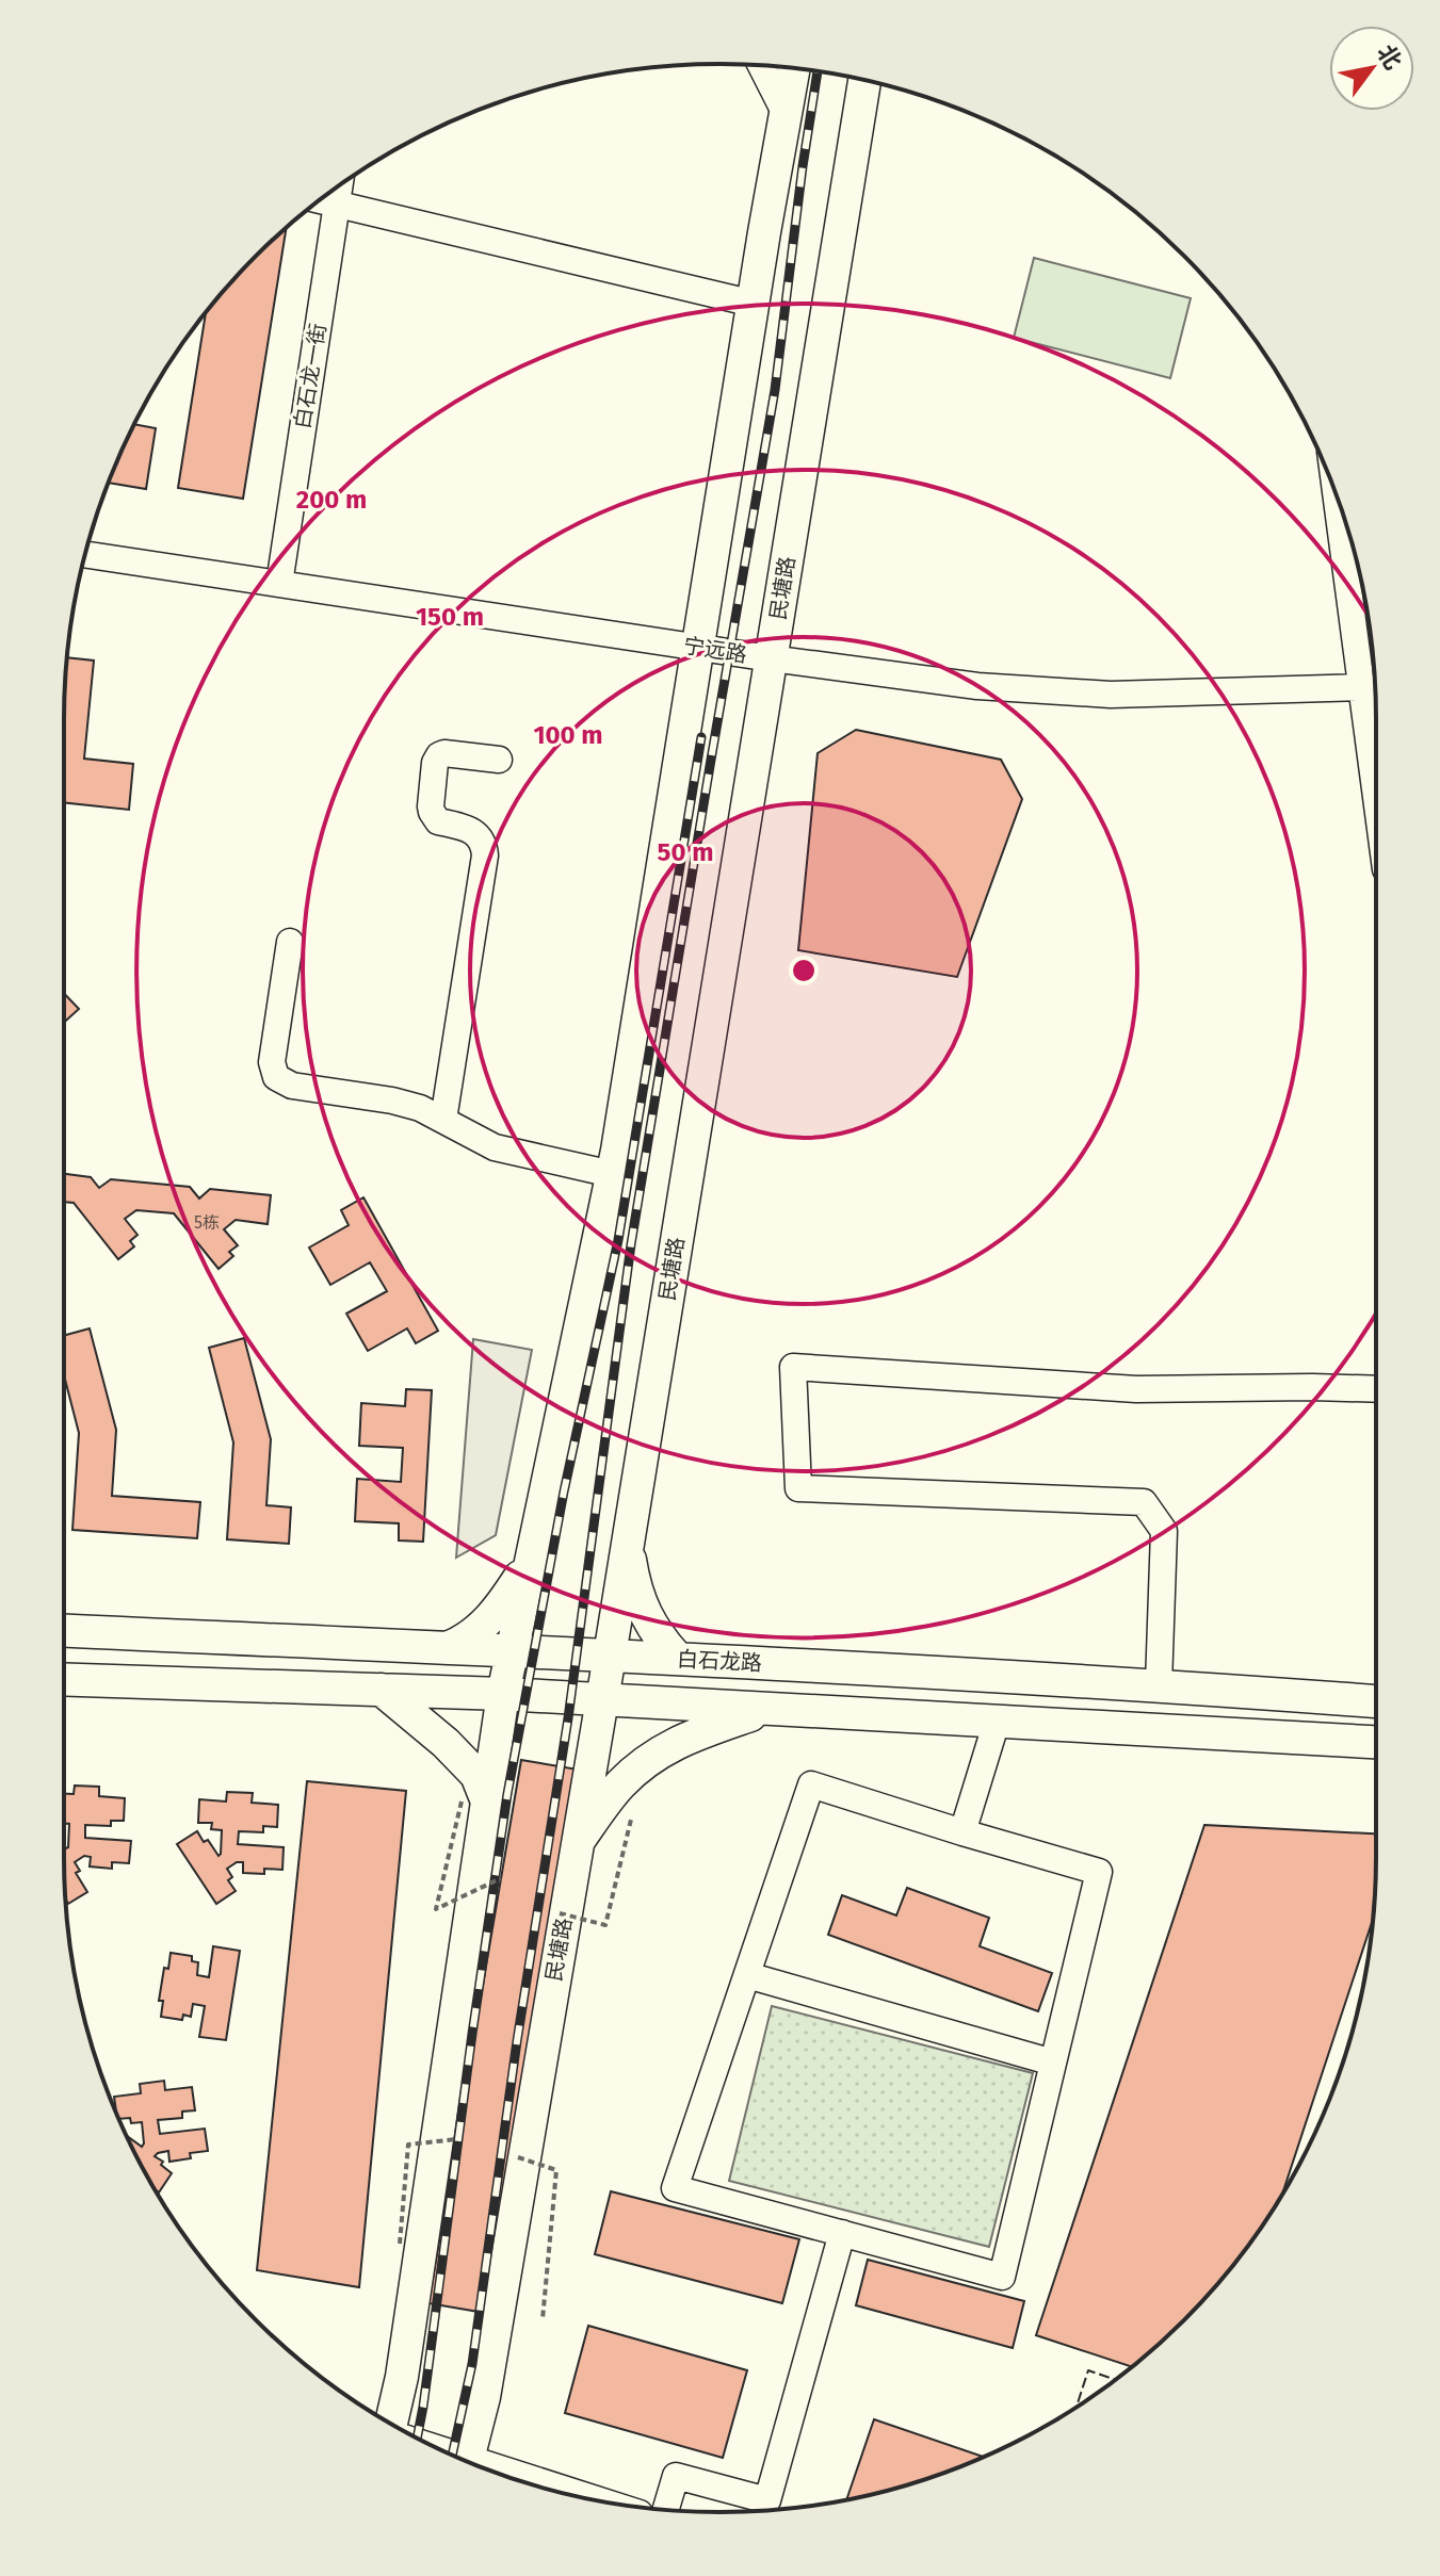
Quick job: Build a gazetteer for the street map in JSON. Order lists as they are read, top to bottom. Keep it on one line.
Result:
{"streets":{"main road":["民塘路","白石龙路"],"street":["白石龙一街","宁远路"]},"crossings":[["白石龙一街","宁远路"],["民塘路","宁远路"],["民塘路","白石龙路"]],"house_numbers":["5栋"],"north":"top right","rings":["200 m","150 m","100 m","50 m"]}
